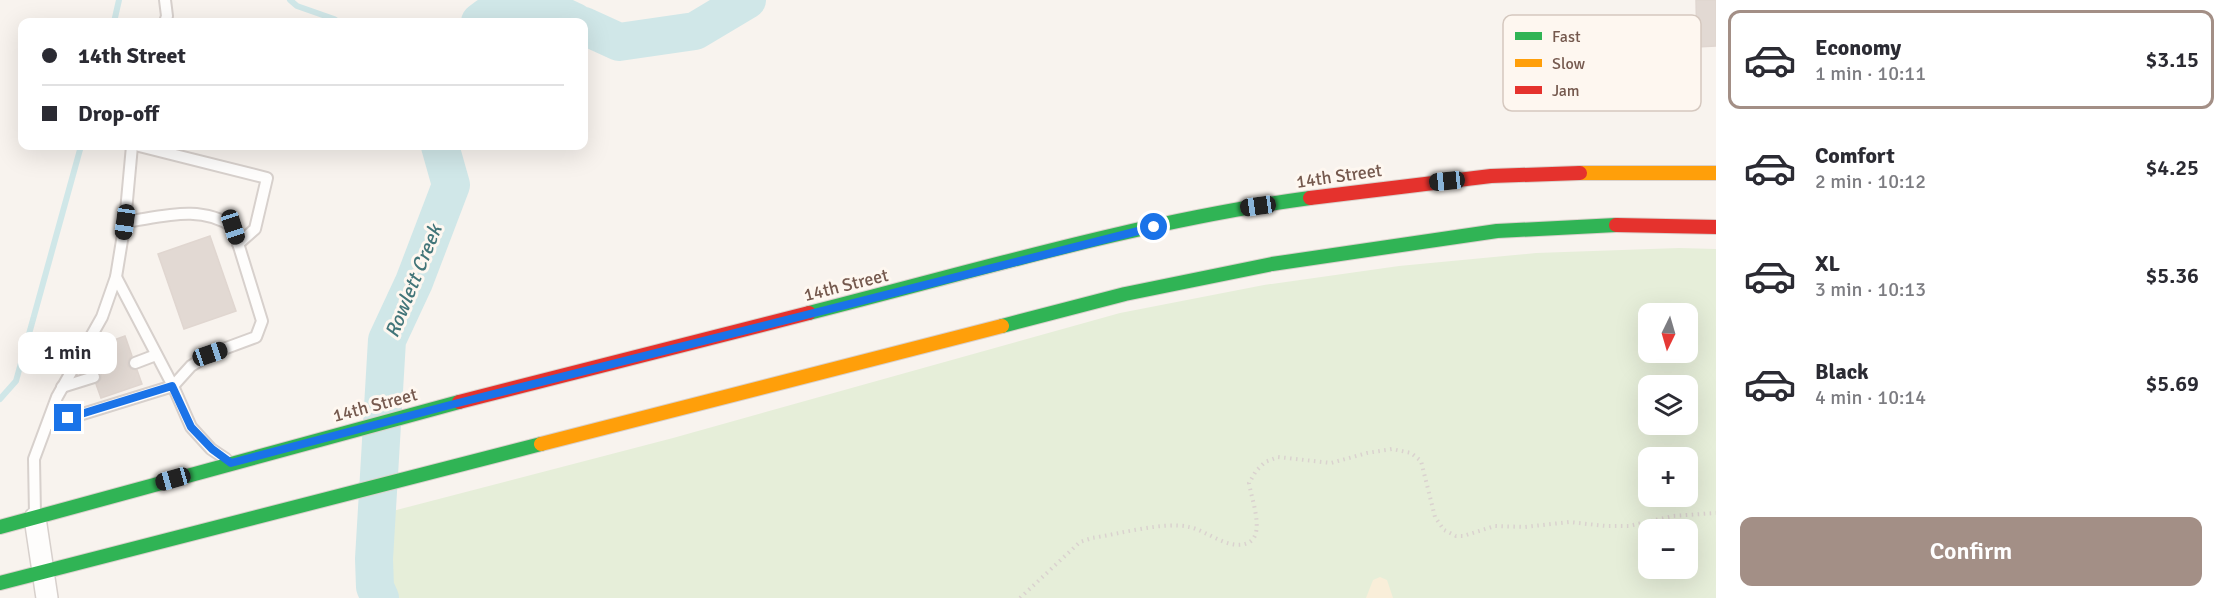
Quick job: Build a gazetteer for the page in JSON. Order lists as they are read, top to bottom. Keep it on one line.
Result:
{"streets":{"main road":["14th Street"]},"water":["Rowlett Creek"],"legend":["Fast","Slow","Jam"],"north":"bottom","page":{"list":[{"name":"Economy","note":"1 min · 10:11","value":"$3.15"},{"name":"Comfort","note":"2 min · 10:12","value":"$4.25"},{"name":"XL","note":"3 min · 10:13","value":"$5.36"},{"name":"Black","note":"4 min · 10:14","value":"$5.69"}],"banner":["14th Street","Drop-off"],"map_buttons":["+","−"],"bubble":"1 min","buttons":"Confirm"}}
